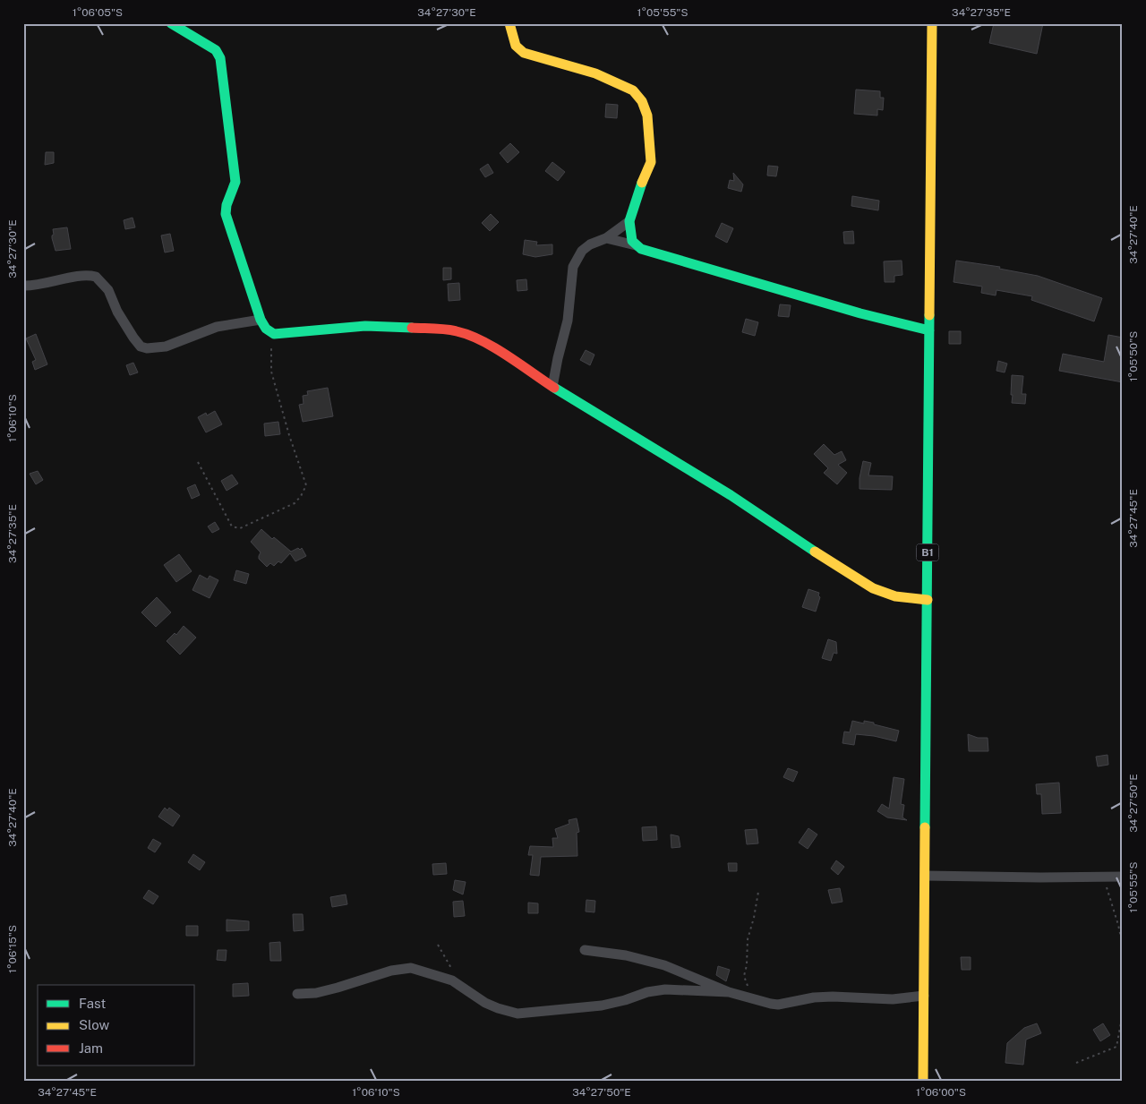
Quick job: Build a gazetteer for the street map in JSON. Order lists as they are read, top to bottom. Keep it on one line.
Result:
{"streets":{"main road":["B1"]},"legend":["Fast","Slow","Jam"],"coordinates":["1°06'05\"S","34°27'30\"E","1°05'55\"S","34°27'35\"E","34°27'40\"E","1°05'50\"S","1°06'10\"S","34°27'45\"E","34°27'50\"E","1°06'15\"S","1°06'00\"S"]}
